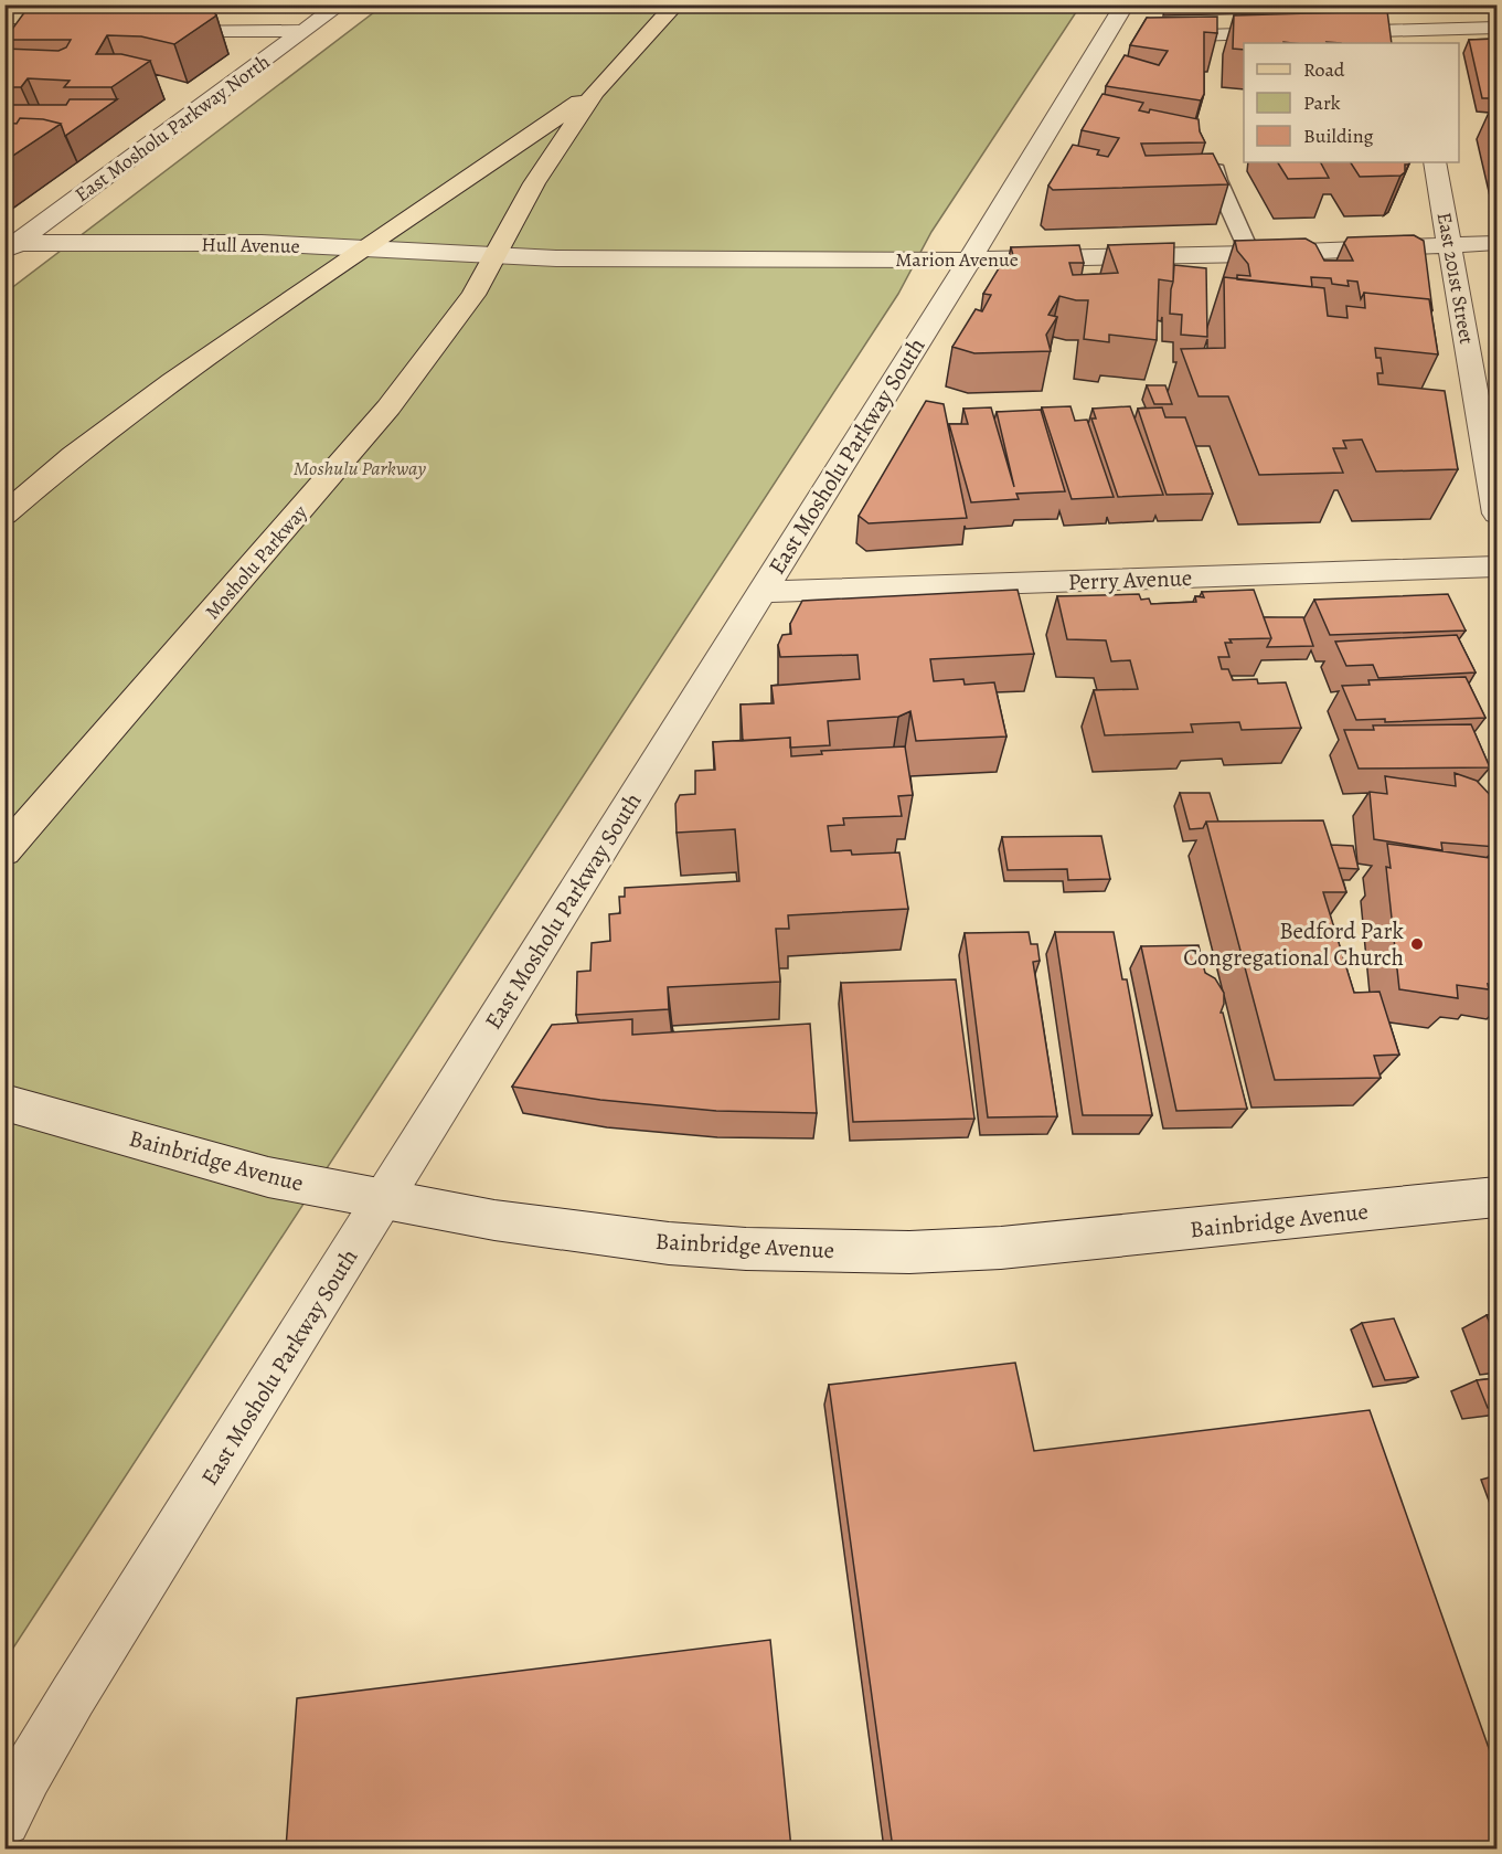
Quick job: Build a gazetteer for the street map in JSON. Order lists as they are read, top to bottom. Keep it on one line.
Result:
{"streets":{"main road":["Mosholu Parkway"],"street":["East Mosholu Parkway North","Hull Avenue","Marion Avenue","East 201st Street","East Mosholu Parkway South","Perry Avenue","Bainbridge Avenue"]},"crossings":[["East Mosholu Parkway North","Hull Avenue"],["Hull Avenue","Marion Avenue"],["Hull Avenue","Mosholu Parkway"],["Marion Avenue","East 201st Street"],["Marion Avenue","East Mosholu Parkway South"],["Marion Avenue","Mosholu Parkway"],["East Mosholu Parkway South","Perry Avenue"],["East Mosholu Parkway South","Bainbridge Avenue"]],"parks":["Moshulu Parkway"],"places":["Bedford Park Congregational Church"],"legend":["Road","Park","Building"]}
